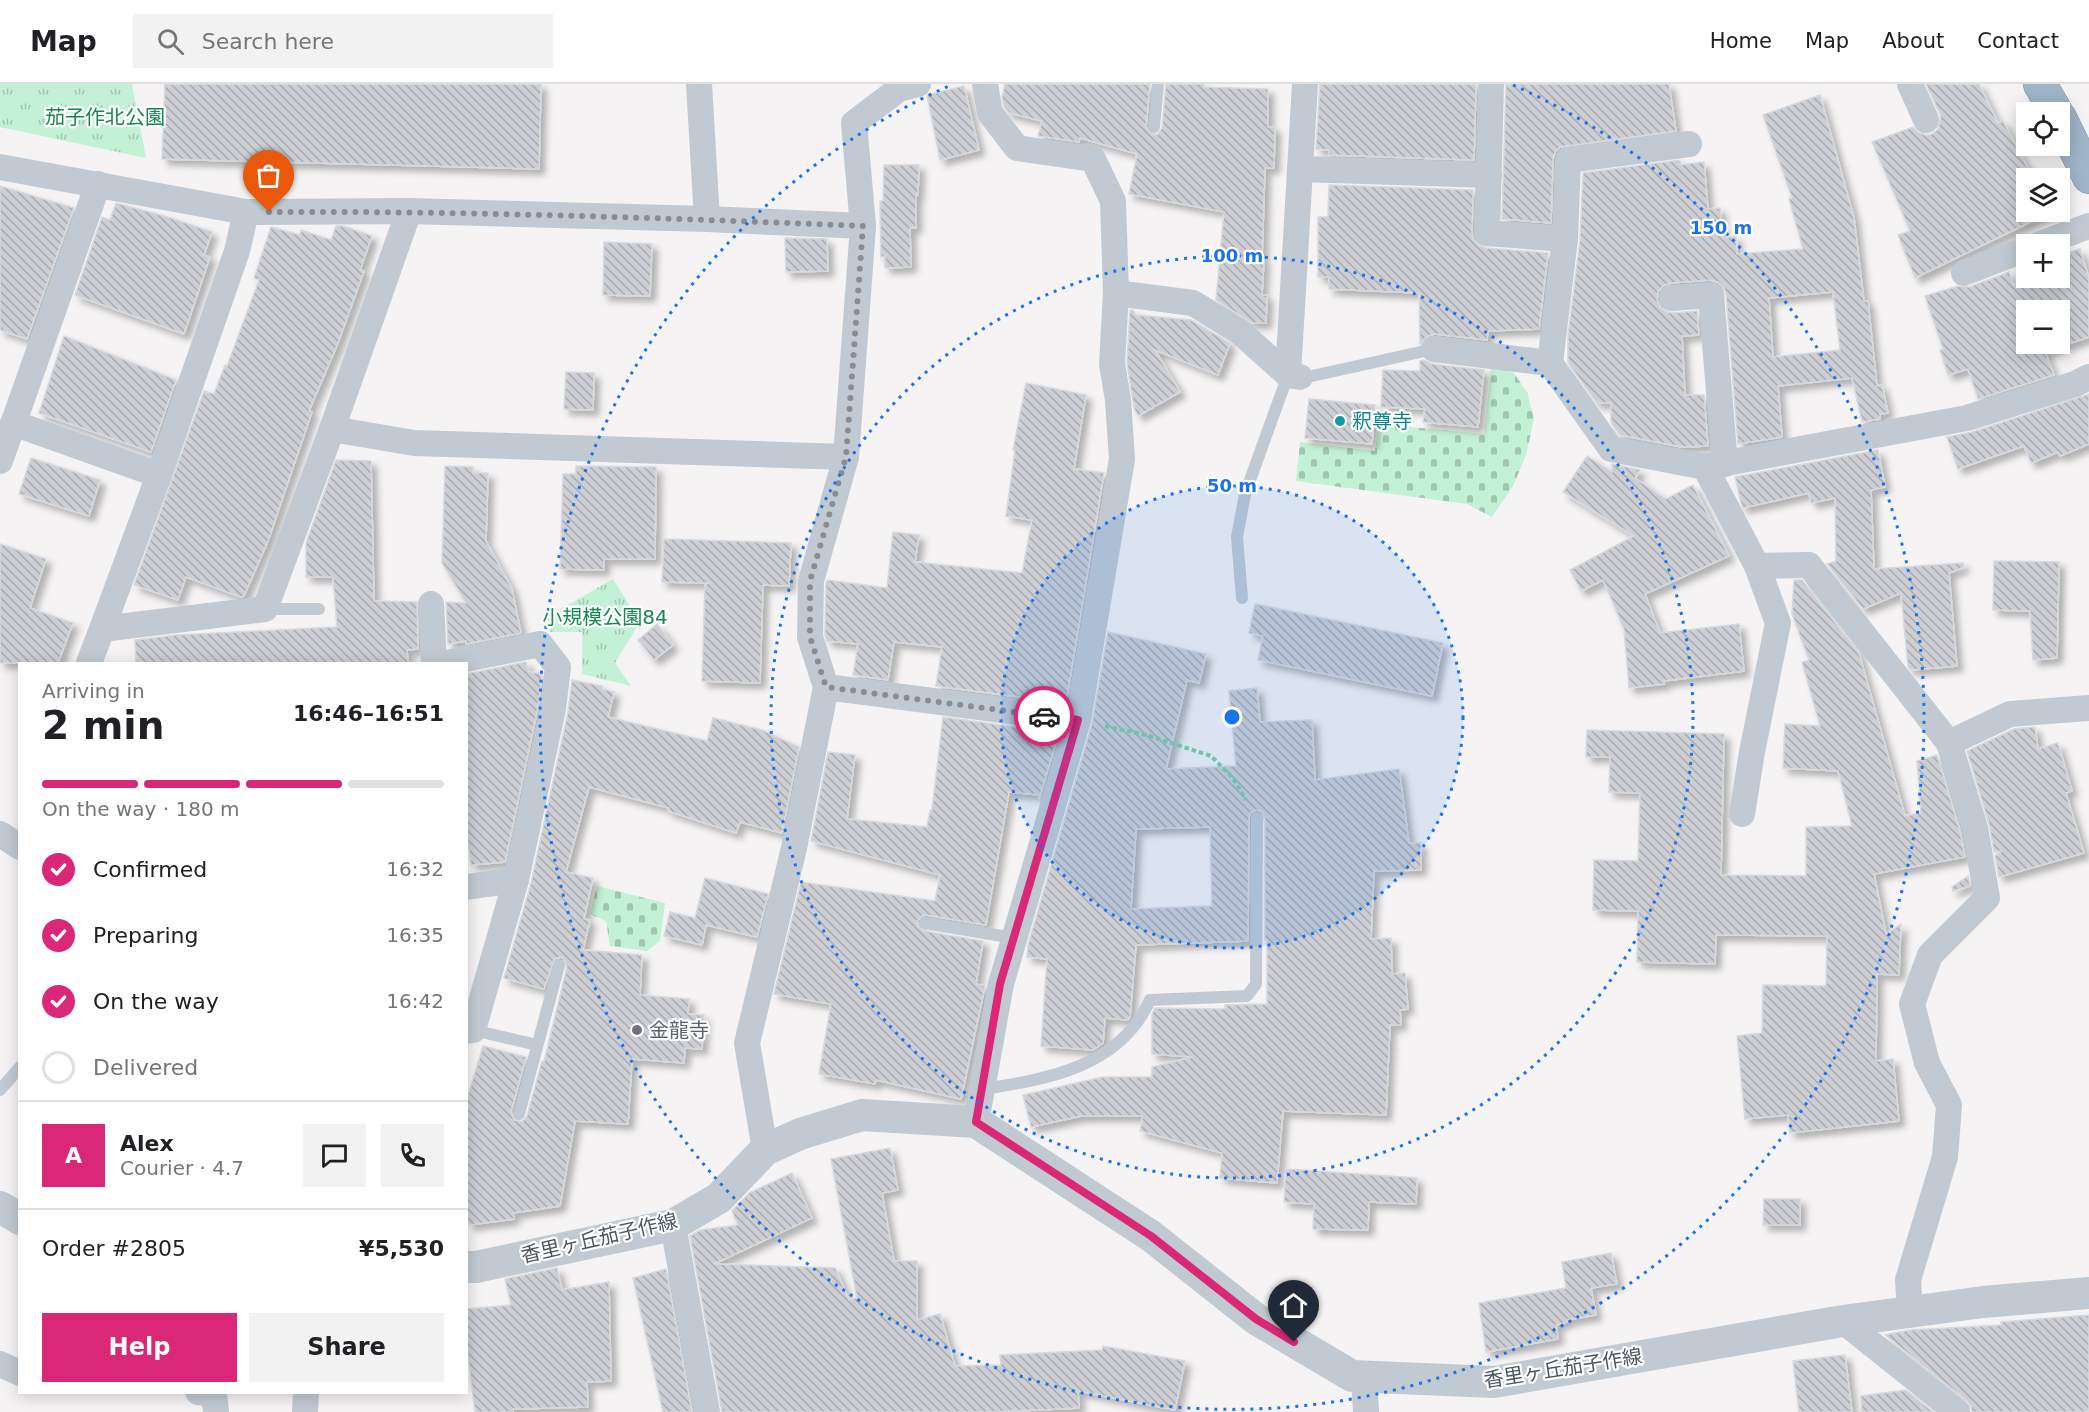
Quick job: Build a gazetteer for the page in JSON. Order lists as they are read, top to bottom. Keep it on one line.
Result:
{"streets":{"street":["香里ヶ丘茄子作線"]},"parks":["茄子作北公園","小規模公園84"],"places":["釈尊寺","金龍寺"],"page":{"header":"Map","search":"Search here","nav":["Home","Map","About","Contact"],"map_buttons":["+","−"],"heading":["2 min","Arriving in","16:46–16:51"],"panel":["Alex","Courier · 4.7","Order #2805","¥5,530"],"bar":"On the way · 180 m","list":[["Confirmed","16:32"],["Preparing","16:35"],["On the way","16:42"],"Delivered"],"round":"A","buttons":["Help","Share"]},"rings":["150 m","100 m","50 m"]}
